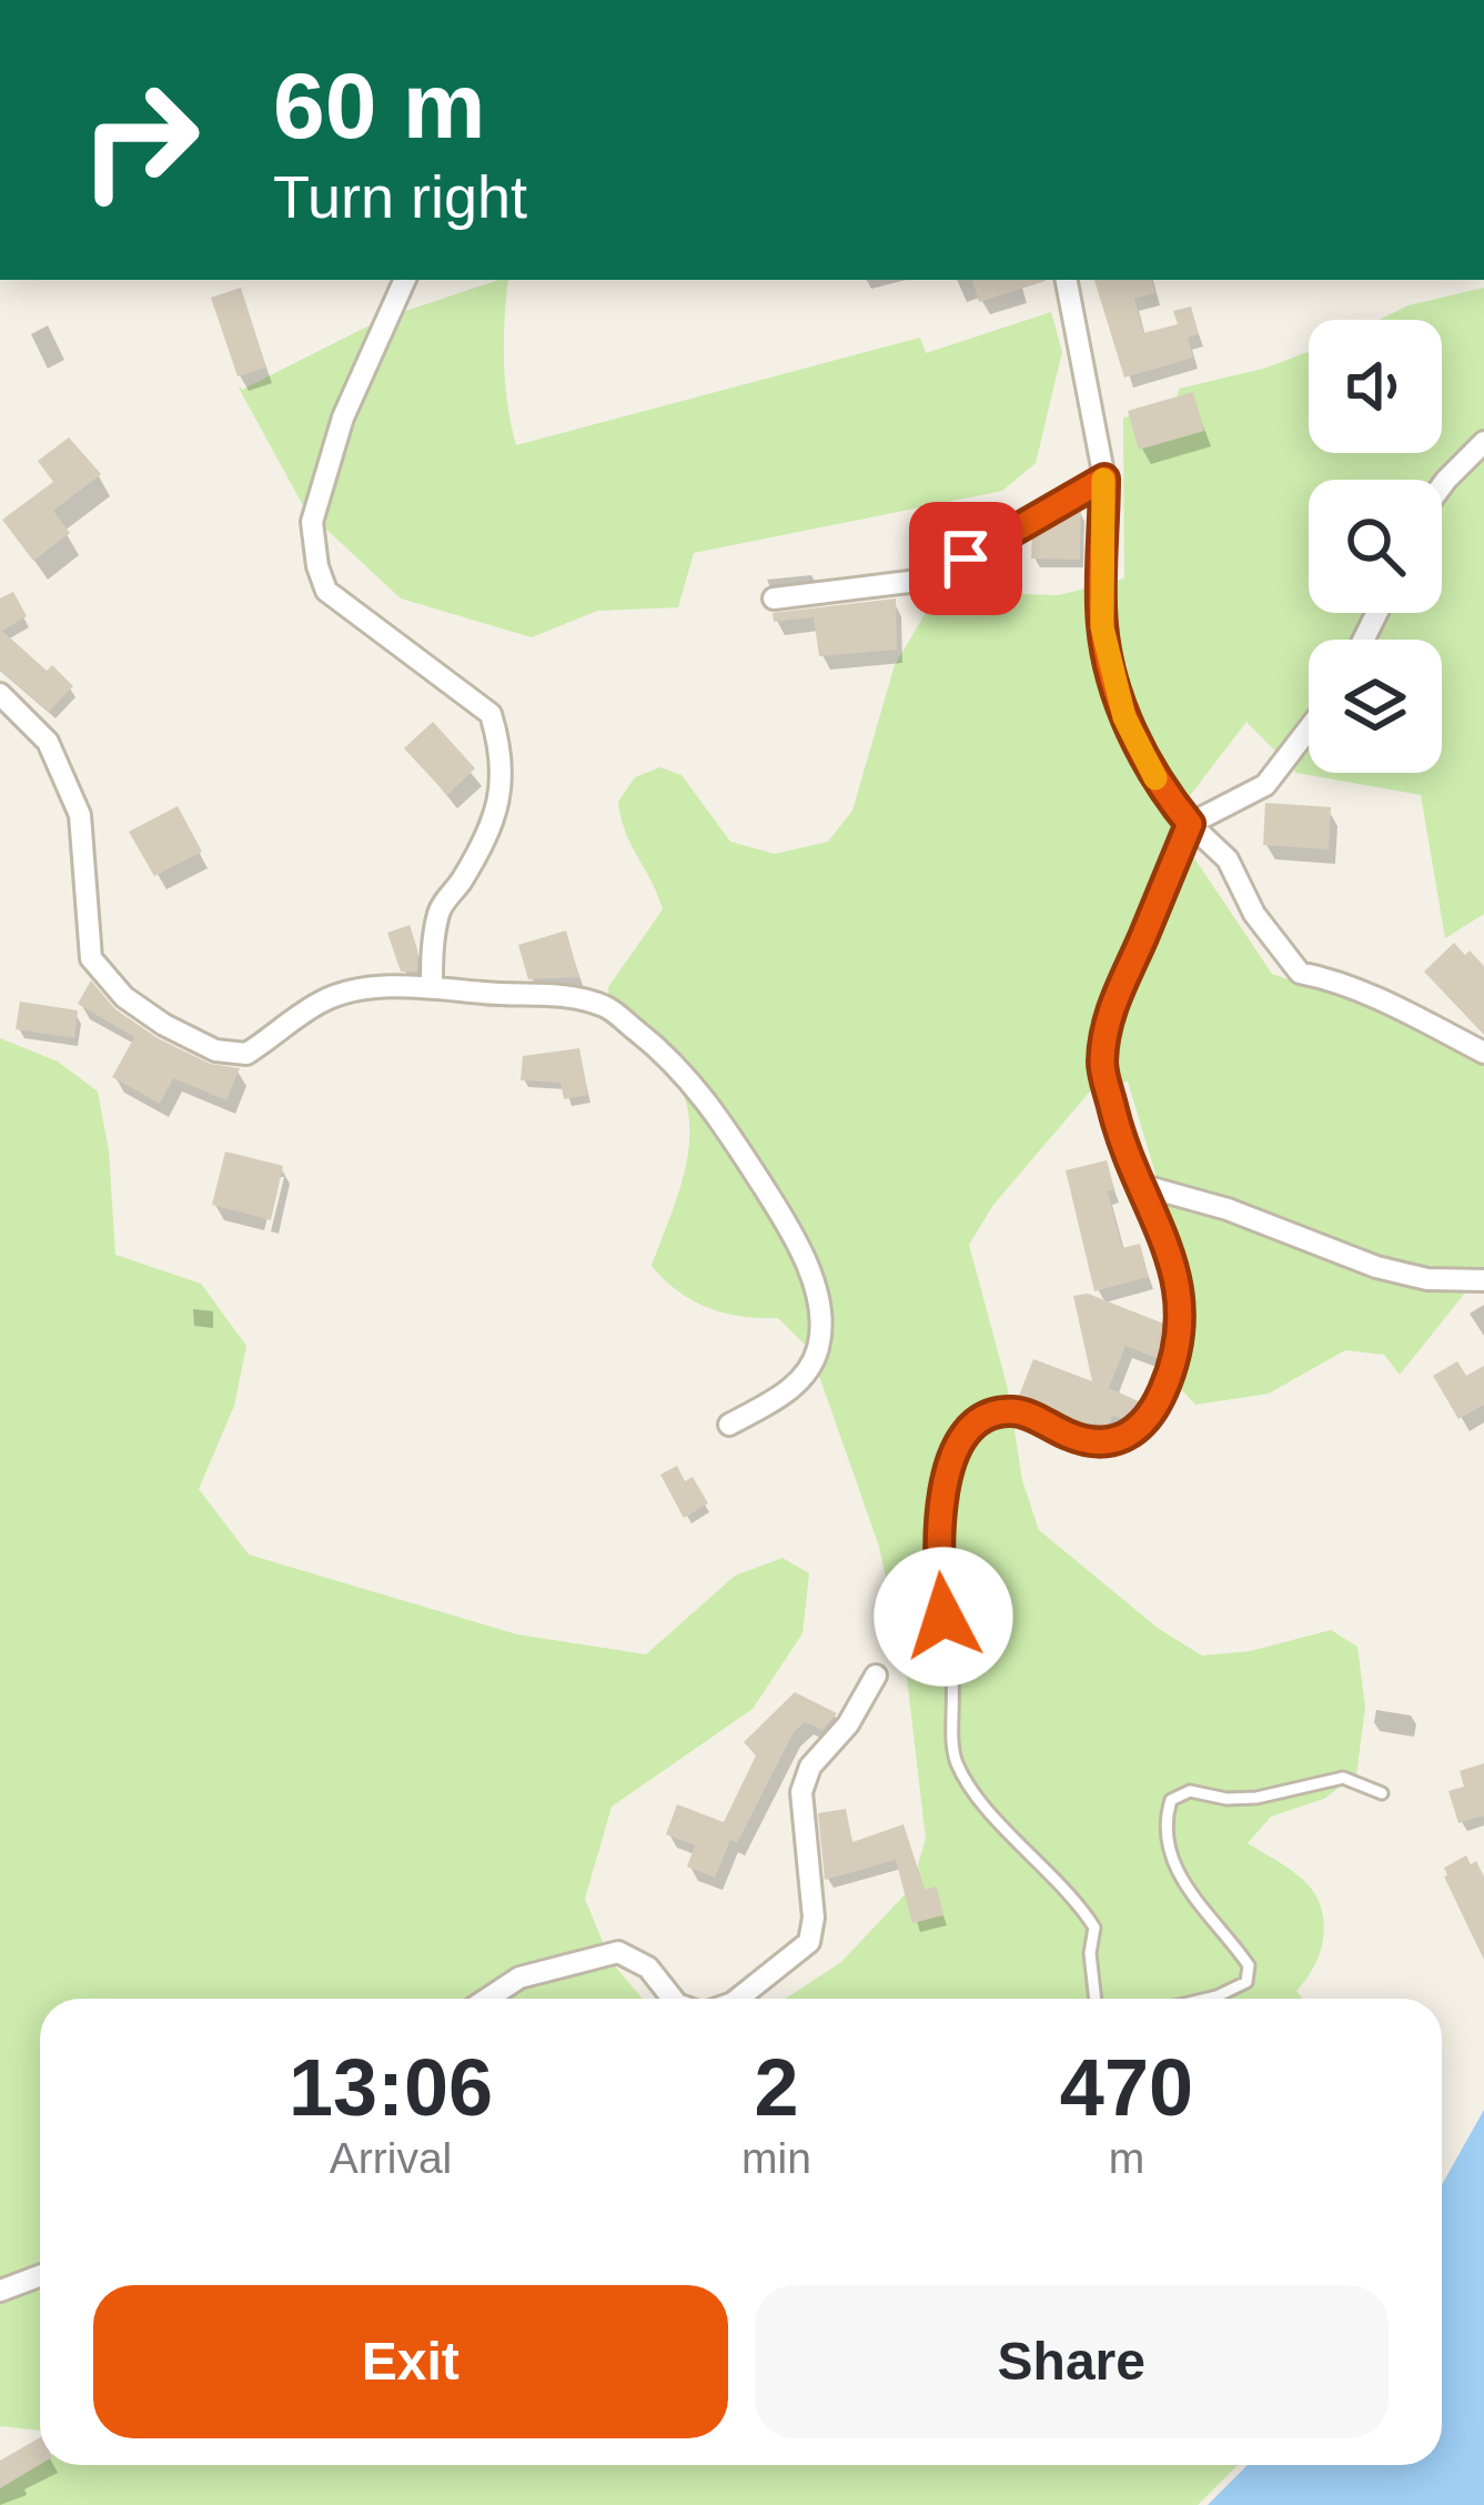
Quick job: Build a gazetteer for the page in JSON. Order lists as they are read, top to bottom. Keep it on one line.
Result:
{"page":{"turn":["60 m","Turn right"],"eta":["13:06","Arrival","2","min","470","m"],"buttons":["Exit","Share"]}}
